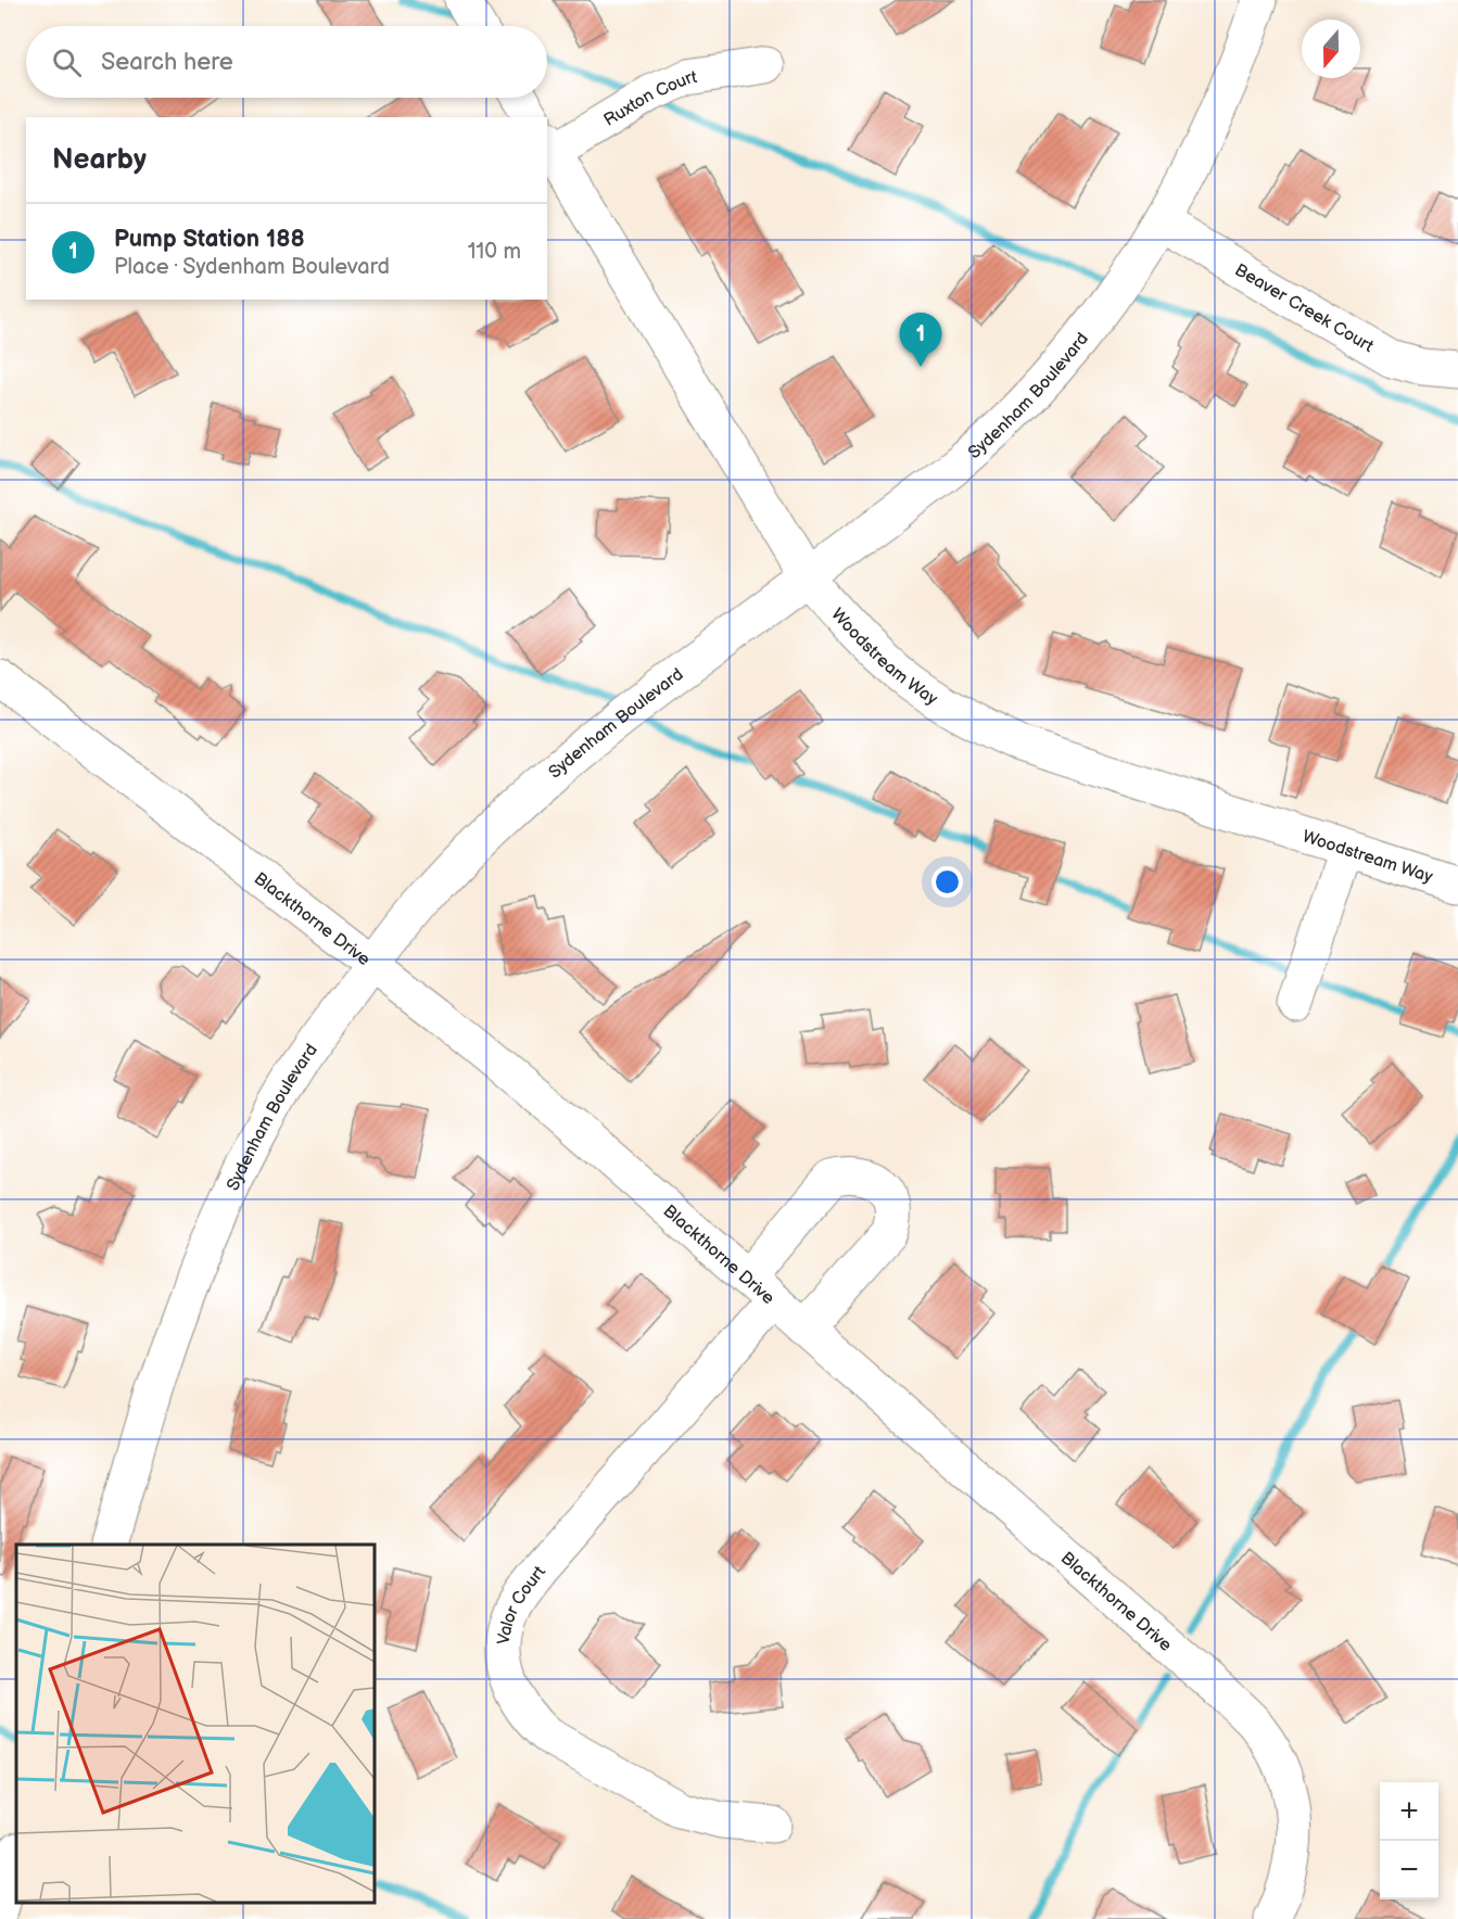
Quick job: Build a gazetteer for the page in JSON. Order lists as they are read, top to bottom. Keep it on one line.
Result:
{"streets":{"street":["Ruxton Court","Beaver Creek Court","Sydenham Boulevard","Woodstream Way","Blackthorne Drive","Valor Court"]},"crossings":[["Ruxton Court","Woodstream Way"],["Beaver Creek Court","Sydenham Boulevard"],["Sydenham Boulevard","Woodstream Way"],["Sydenham Boulevard","Blackthorne Drive"],["Blackthorne Drive","Valor Court"]],"north":"bottom","page":{"search":"Search here","heading":"Nearby","list":[{"mark":"1","name":"Pump Station 188","note":"Place · Sydenham Boulevard","value":"110 m"}],"pins":"1","map_buttons":["+","−"]}}
